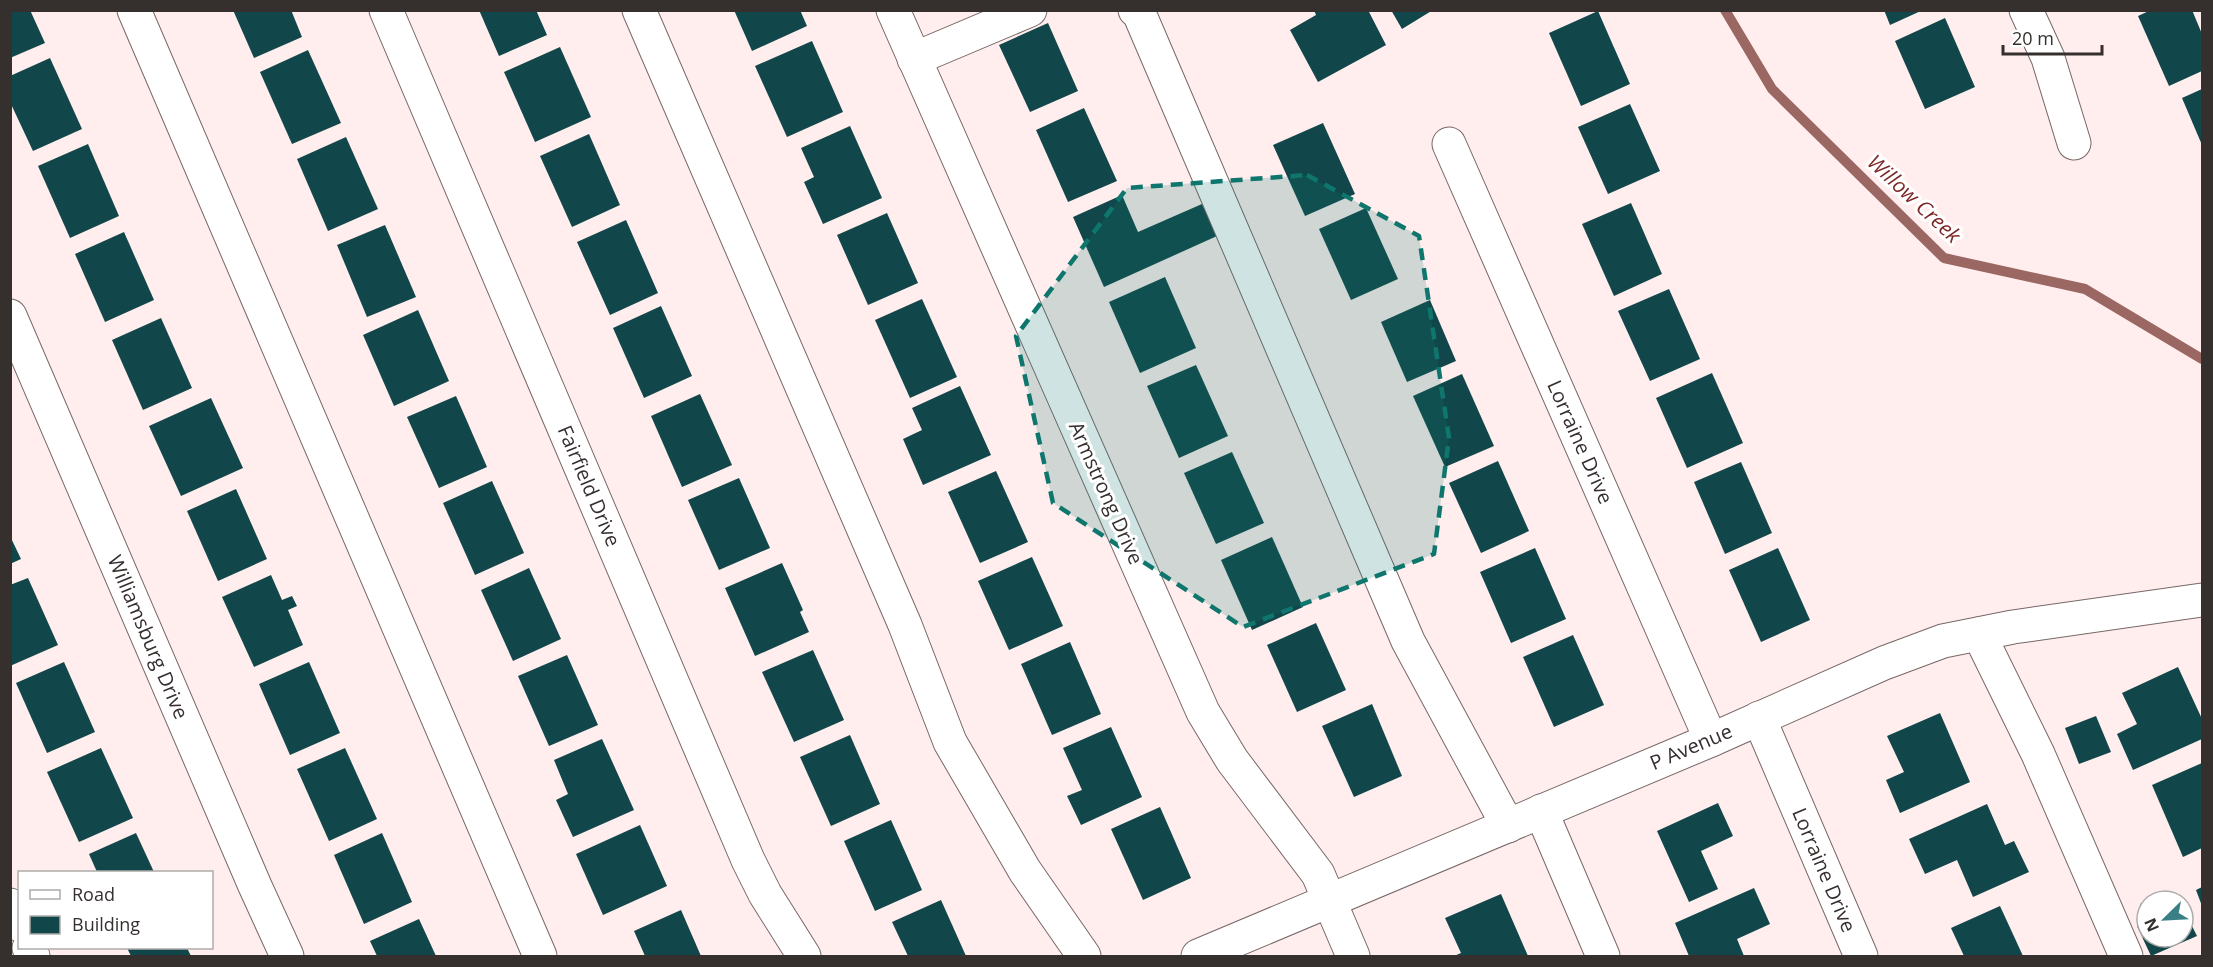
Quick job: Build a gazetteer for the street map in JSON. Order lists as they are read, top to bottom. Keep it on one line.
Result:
{"streets":{"street":["Lorraine Drive","Fairfield Drive","Armstrong Drive","Williamsburg Drive","P Avenue"]},"crossings":[["Lorraine Drive","P Avenue"],["Armstrong Drive","P Avenue"]],"water":["Willow Creek"],"legend":["Road","Building"],"scale_bar":"20 m","north":"bottom left"}
